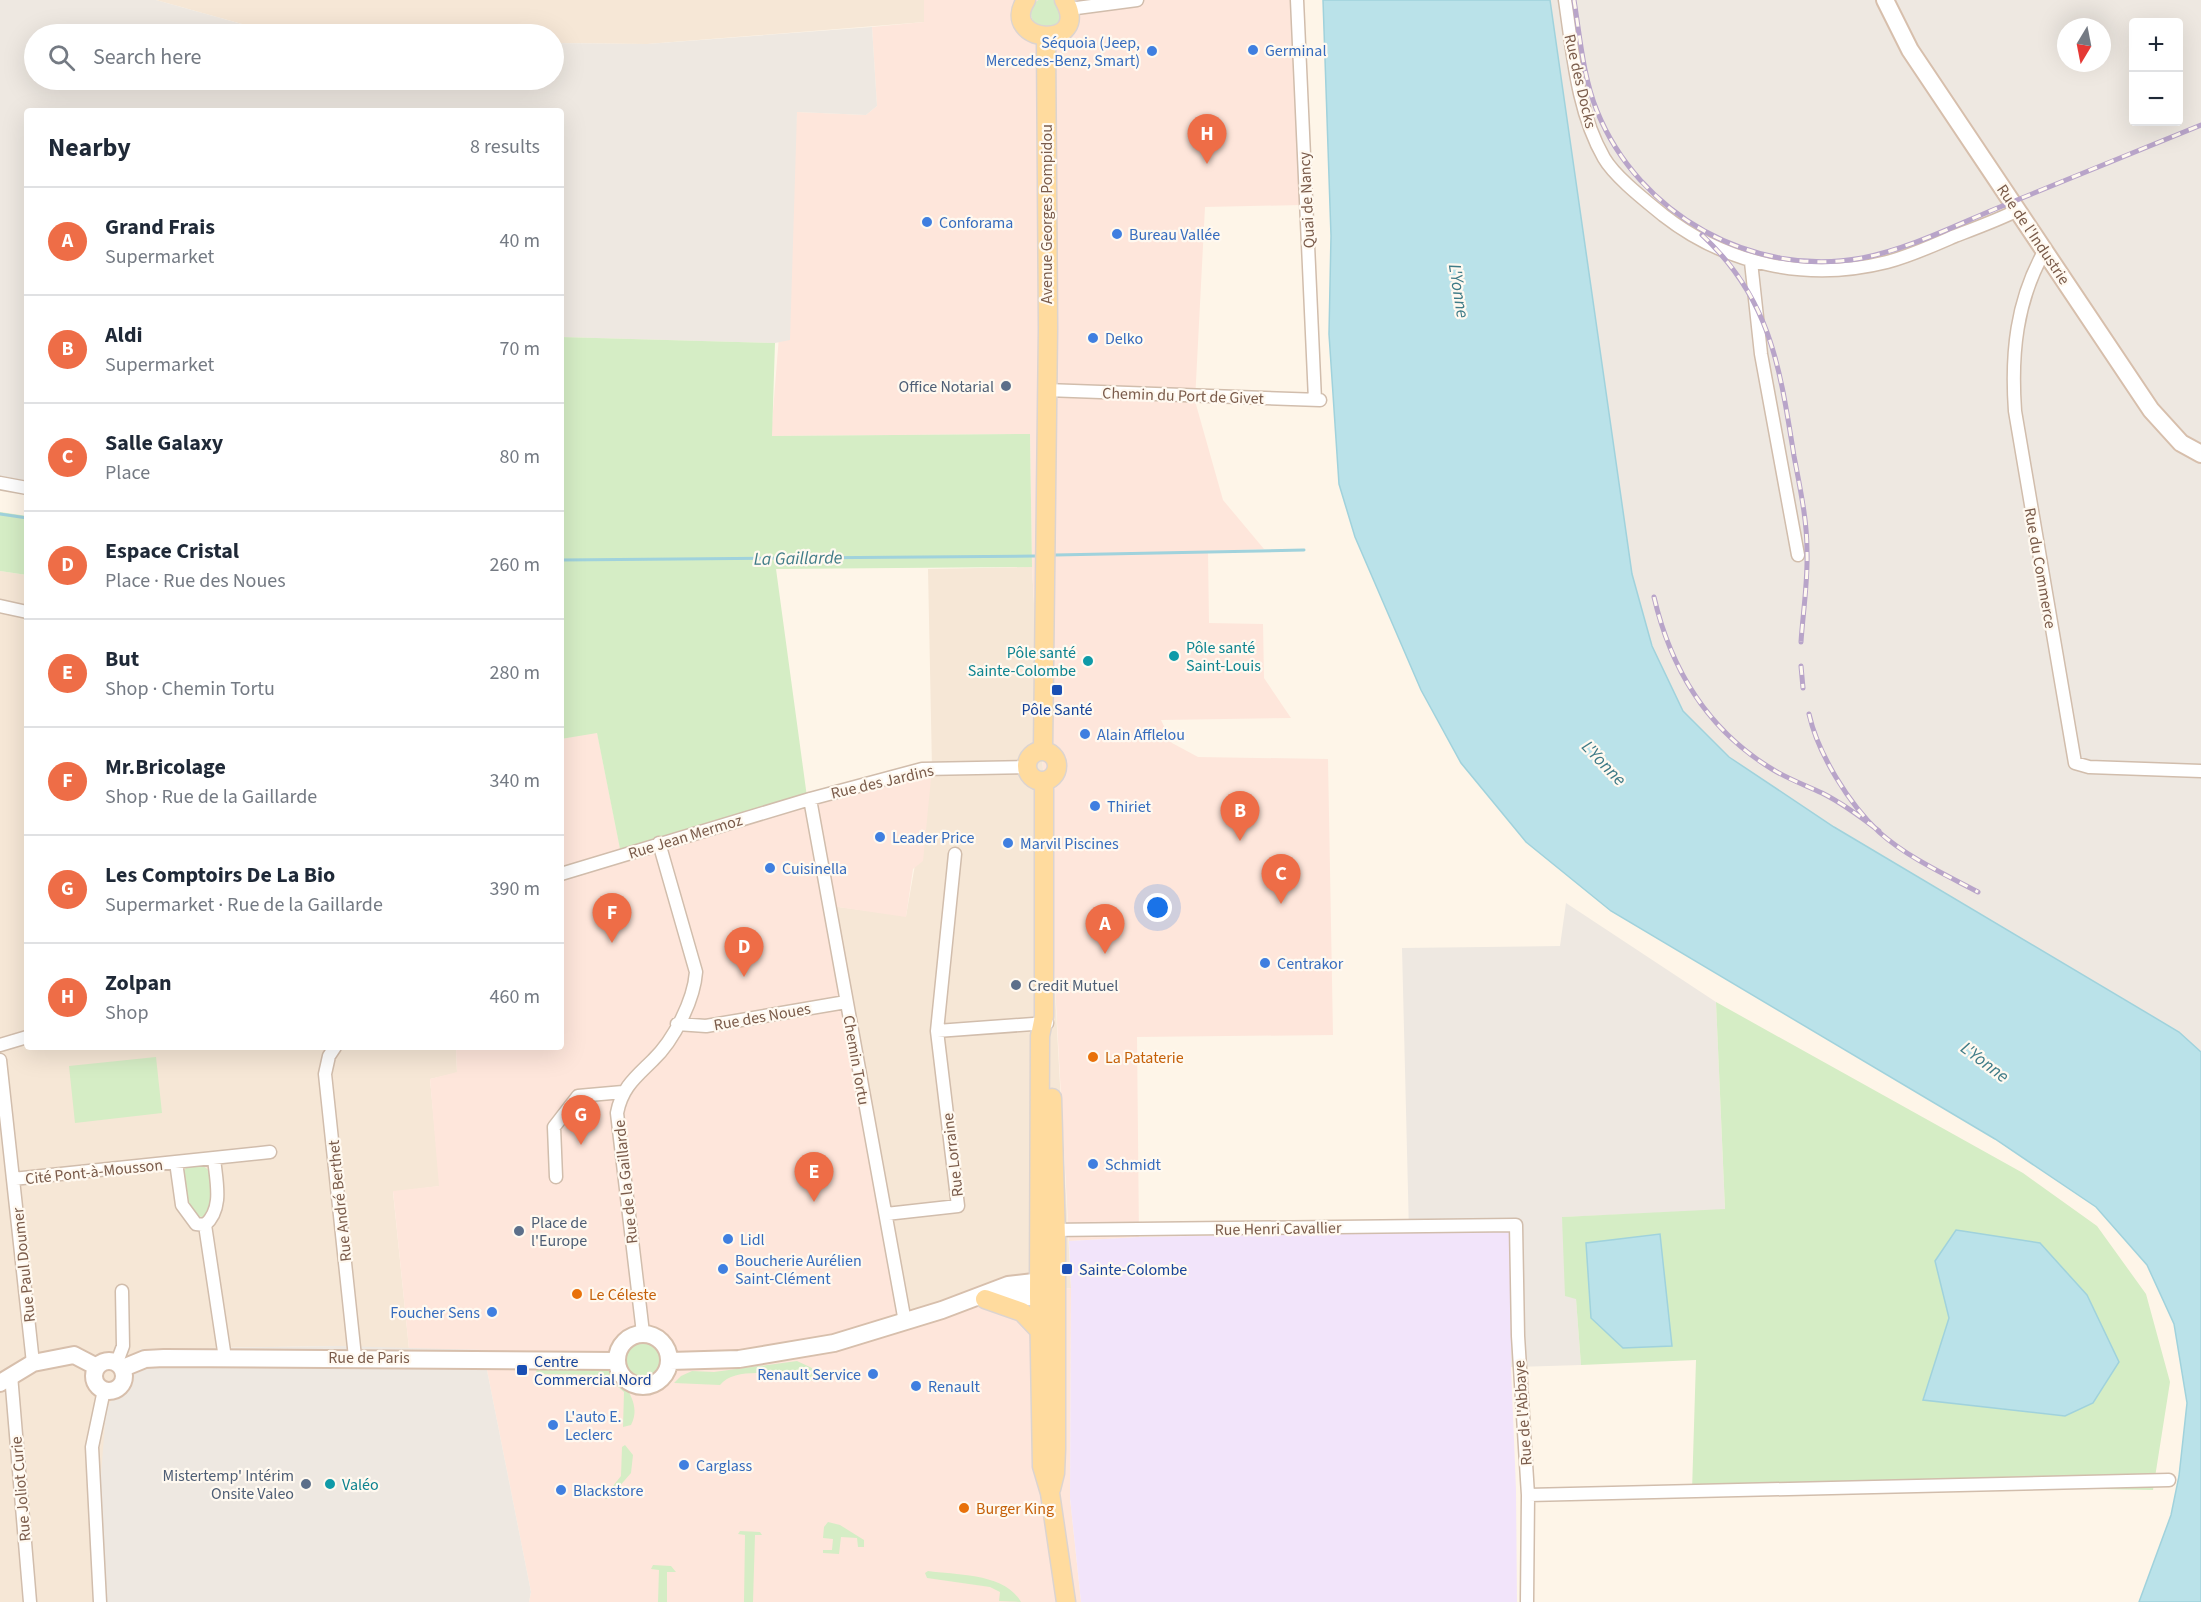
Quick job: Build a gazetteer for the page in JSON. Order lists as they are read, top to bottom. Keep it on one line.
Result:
{"streets":{"main road":["Avenue Georges Pompidou"],"street":["Rue des Docks","Quai de Nancy","Rue de l'Industrie","Chemin du Port de Givet","Rue du Commerce","Rue des Jardins","Rue Jean Mermoz","Rue des Noues","Chemin Tortu","Rue Lorraine","Cité Pont-à-Mousson","Rue de la Gaillarde","Rue André Berthet","Rue Henri Cavallier","Rue Paul Doumer","Rue de Paris","Rue de l'Abbaye","Rue Joliot Curie"]},"crossings":[["Rue des Docks","Rue de l'Industrie"],["Quai de Nancy","Chemin du Port de Givet"],["Avenue Georges Pompidou","Chemin du Port de Givet"],["Avenue Georges Pompidou","Rue des Jardins"],["Rue de l'Industrie","Rue du Commerce"],["Rue des Jardins","Rue Jean Mermoz"],["Rue des Jardins","Chemin Tortu"],["Rue Jean Mermoz","Chemin Tortu"],["Rue Jean Mermoz","Rue de la Gaillarde"],["Rue des Noues","Chemin Tortu"],["Rue des Noues","Rue de la Gaillarde"],["Chemin Tortu","Rue Lorraine"],["Cité Pont-à-Mousson","Rue Paul Doumer"],["Rue de la Gaillarde","Rue de Paris"],["Rue André Berthet","Rue de Paris"],["Rue Henri Cavallier","Rue de l'Abbaye"]],"water":["L'Yonne","La Gaillarde"],"places":{"other":["Germinal","Séquoia (Jeep, Mercedes-Benz, Smart)","Conforama","Bureau Vallée","Delko","Office Notarial","Pôle santé Saint-Louis","Pôle santé Sainte-Colombe","Alain Afflelou","Thiriet","Leader Price","Marvil Piscines","Cuisinella","Centrakor","Credit Mutuel","La Pataterie","Schmidt","Place de l'Europe","Lidl","Boucherie Aurélien Saint-Clément","Le Céleste","Foucher Sens","Renault Service","Renault","L'auto E. Leclerc","Carglass","Mistertemp' Intérim Onsite Valeo","Valéo","Blackstore","Burger King"],"transit":["Pôle Santé","Sainte-Colombe","Centre Commercial Nord"]},"north":"bottom","page":{"map_buttons":["+","−"],"search":"Search here","heading":["Nearby","8 results"],"pins":["H","B","C","F","A","D","G","E"],"list":[{"mark":"A","name":"Grand Frais","note":"Supermarket","value":"40 m"},{"mark":"B","name":"Aldi","note":"Supermarket","value":"70 m"},{"mark":"C","name":"Salle Galaxy","note":"Place","value":"80 m"},{"mark":"D","name":"Espace Cristal","note":"Place · Rue des Noues","value":"260 m"},{"mark":"E","name":"But","note":"Shop · Chemin Tortu","value":"280 m"},{"mark":"F","name":"Mr.Bricolage","note":"Shop · Rue de la Gaillarde","value":"340 m"},{"mark":"G","name":"Les Comptoirs De La Bio","note":"Supermarket · Rue de la Gaillarde","value":"390 m"},{"mark":"H","name":"Zolpan","note":"Shop","value":"460 m"}]}}
